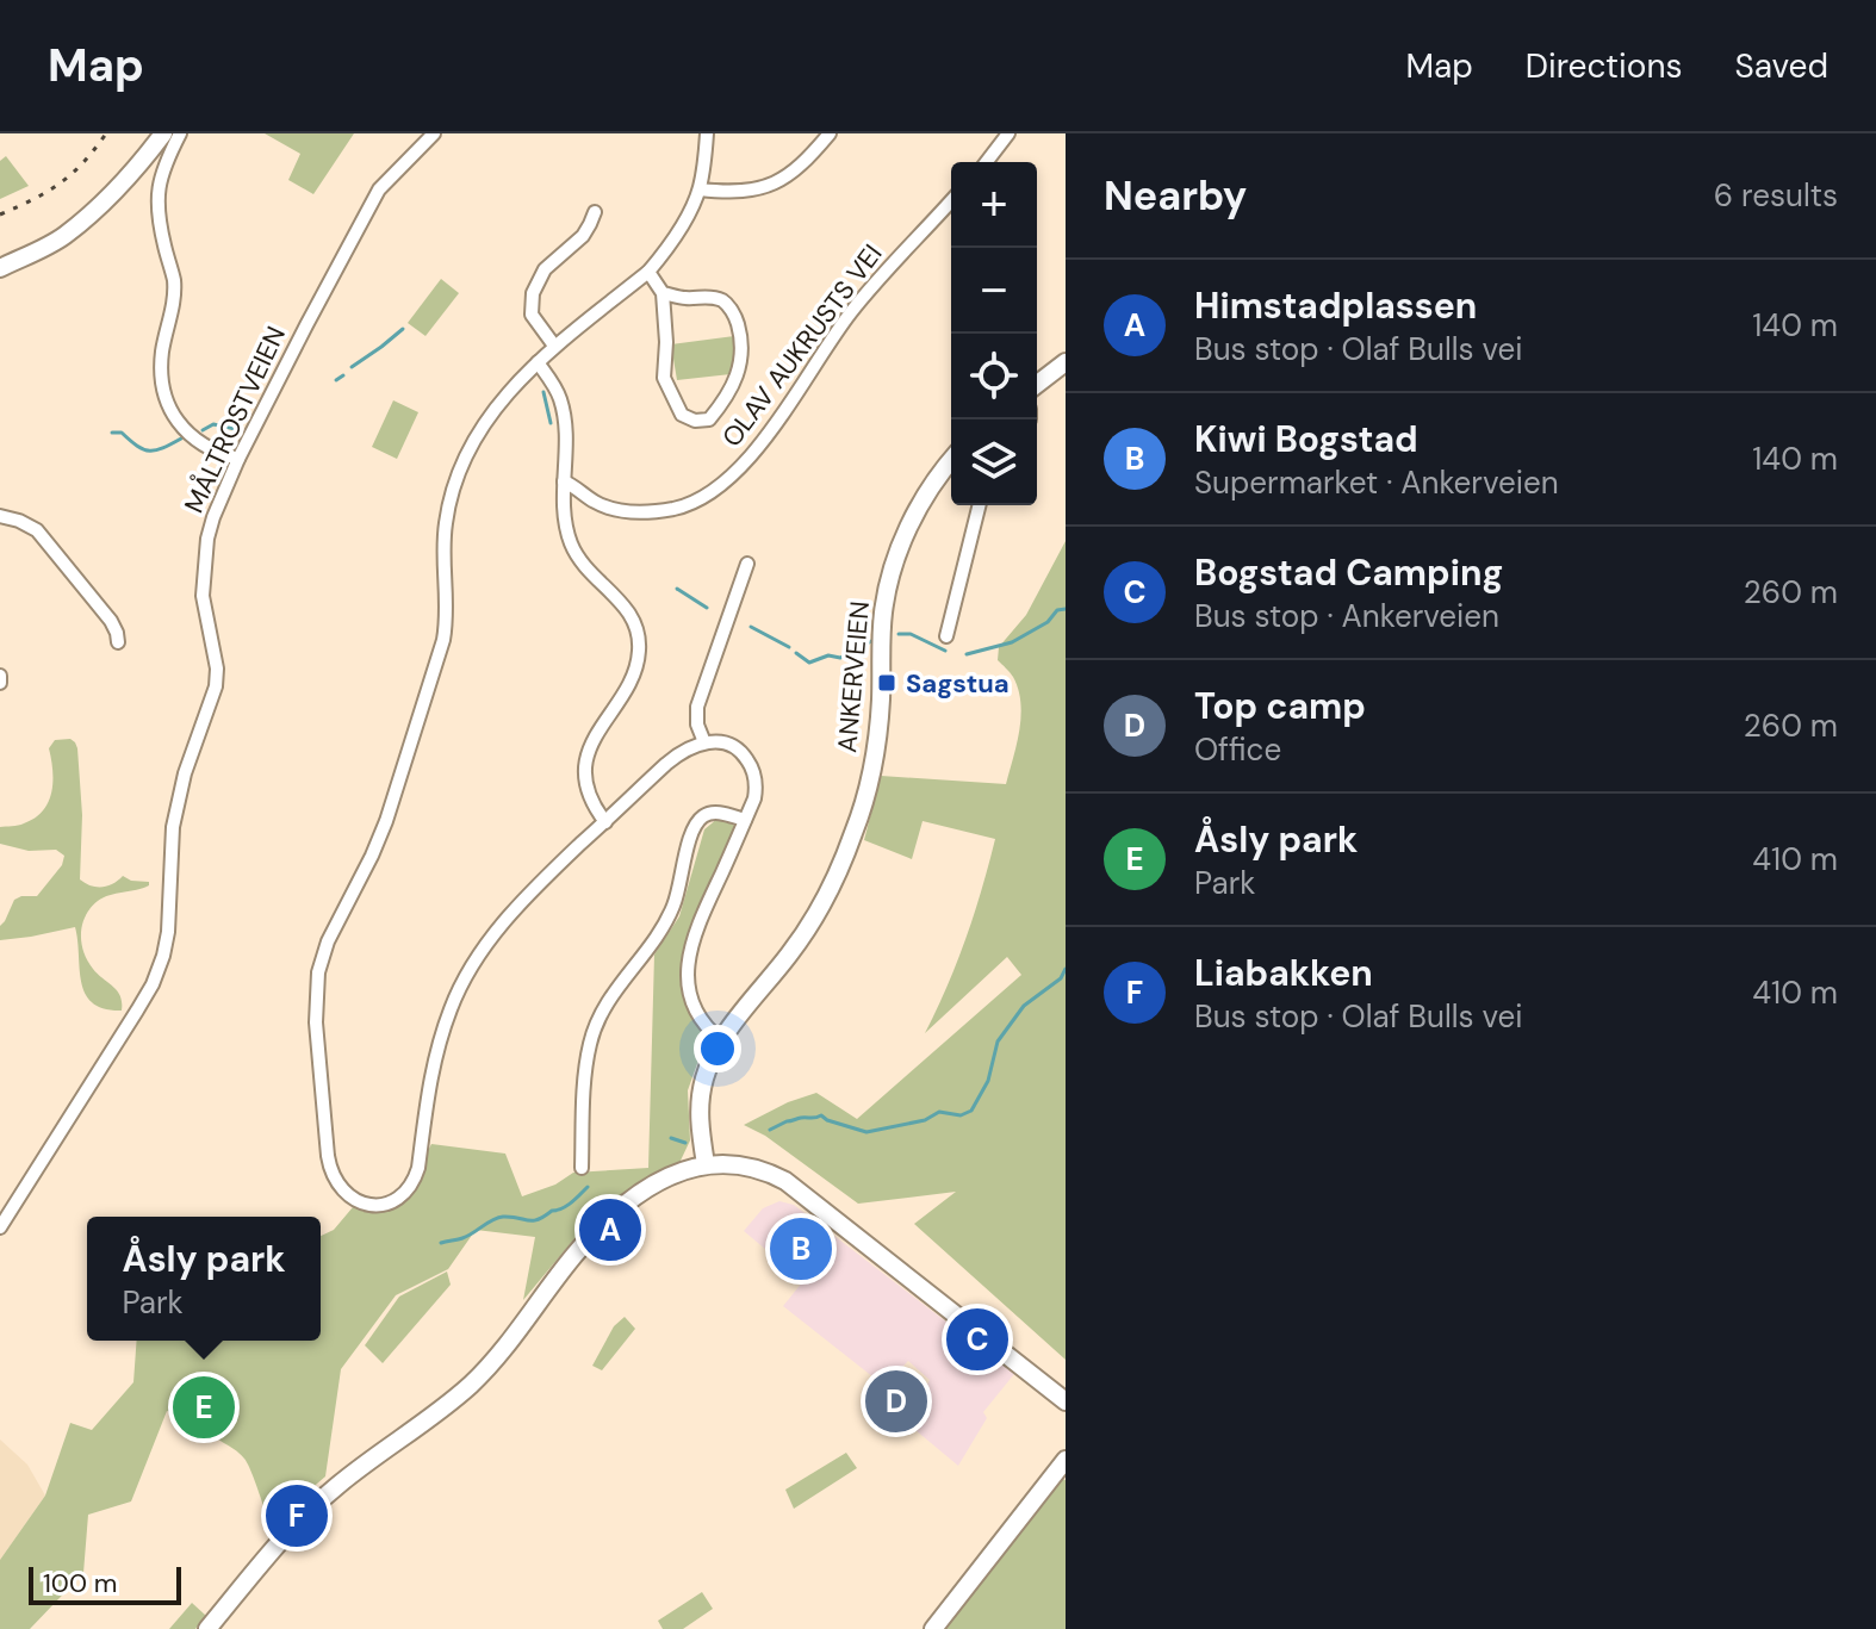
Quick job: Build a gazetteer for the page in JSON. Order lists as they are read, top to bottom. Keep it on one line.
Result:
{"streets":{"main road":["ANKERVEIEN"],"street":["OLAV AUKRUSTS VEI","MÅLTROSTVEIEN"]},"places":{"transit":["Sagstua"]},"scale_bar":"100 m","page":{"header":"Map","nav":["Map","Directions","Saved"],"heading":["Nearby","6 results"],"map_buttons":["+","−"],"list":[{"mark":"A","name":"Himstadplassen","note":"Bus stop · Olaf Bulls vei","value":"140 m"},{"mark":"B","name":"Kiwi Bogstad","note":"Supermarket · Ankerveien","value":"140 m"},{"mark":"C","name":"Bogstad Camping","note":"Bus stop · Ankerveien","value":"260 m"},{"mark":"D","name":"Top camp","note":"Office","value":"260 m"},{"mark":"E","name":"Åsly park","note":"Park","value":"410 m"},{"mark":"F","name":"Liabakken","note":"Bus stop · Olaf Bulls vei","value":"410 m"}],"pins":["A","B","C","D","E","F"],"popup":["Åsly park","Park"],"scale":"100 m"}}
